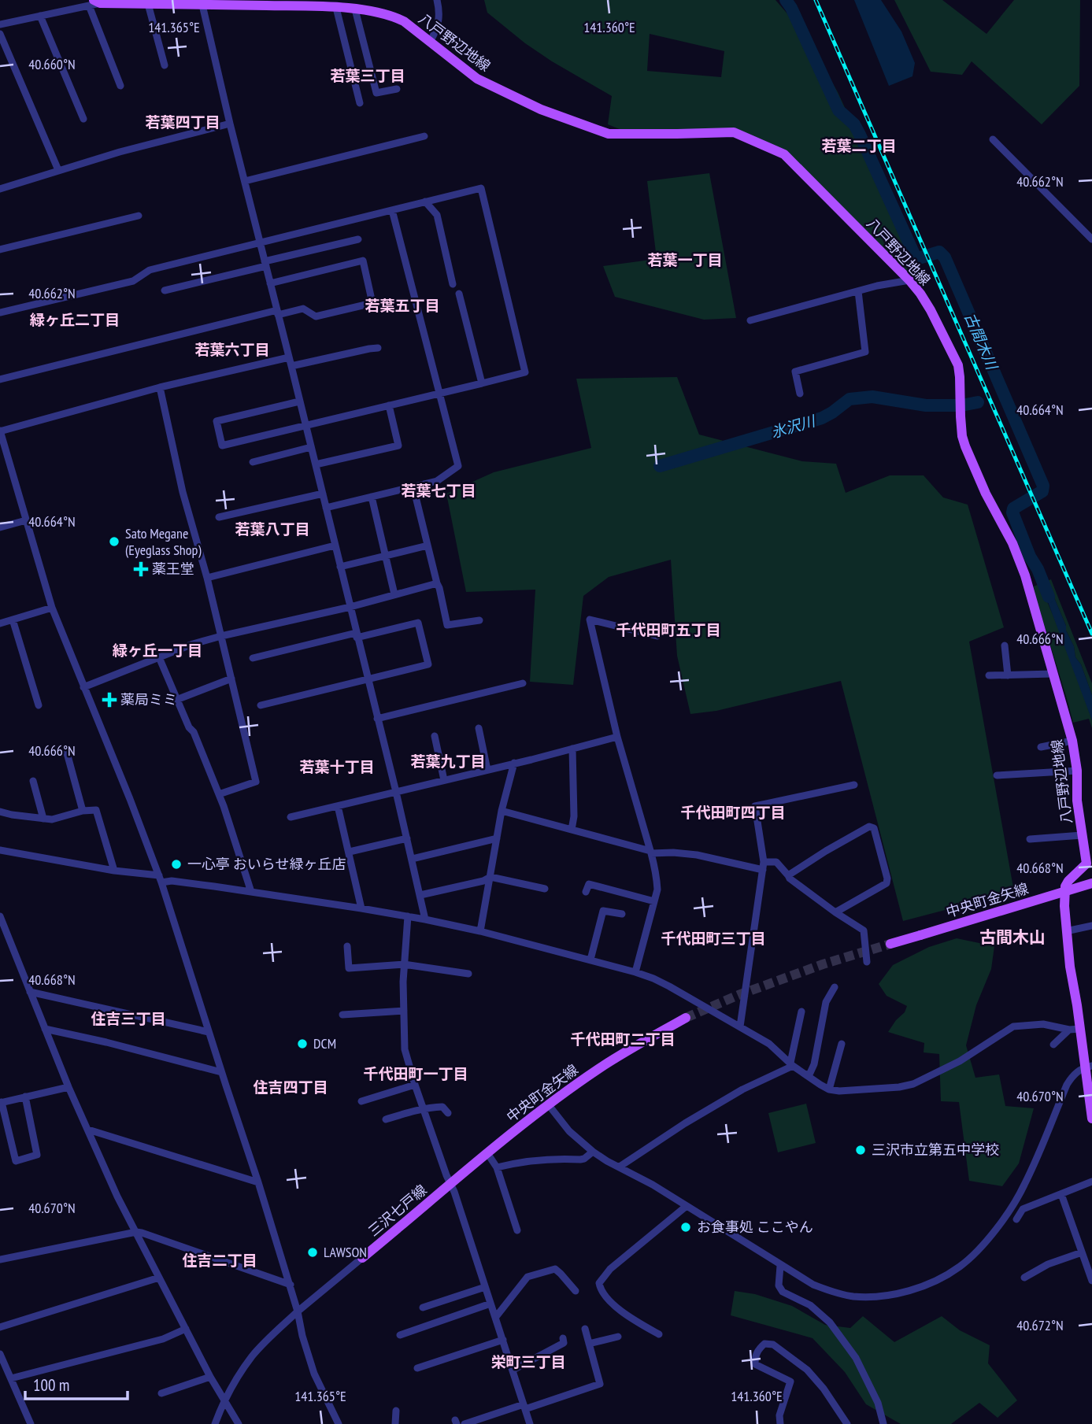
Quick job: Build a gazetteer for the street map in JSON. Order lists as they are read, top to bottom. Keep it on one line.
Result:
{"streets":{"main road":["八戸野辺地線","中央町金矢線","三沢七戸線"]},"crossings":[["中央町金矢線","三沢七戸線"]],"districts":["若葉三丁目","若葉四丁目","若葉二丁目","若葉一丁目","若葉五丁目","緑ヶ丘二丁目","若葉六丁目","若葉七丁目","若葉八丁目","千代田町五丁目","緑ヶ丘一丁目","若葉九丁目","若葉十丁目","千代田町四丁目","古間木山","千代田町三丁目","住吉三丁目","千代田町二丁目","千代田町一丁目","住吉四丁目","住吉二丁目","栄町三丁目"],"water":["古間木川","氷沢川"],"places":{"other":["Sato Megane (Eyeglass Shop)","一心亭 おいらせ緑ヶ丘店","DCM","三沢市立第五中学校","お食事処 ここやん","LAWSON"],"health":["薬王堂","薬局ミミ"]},"scale_bar":"100 m","coordinates":["141.365°E","141.360°E","40.660°N","40.662°N","40.664°N","40.666°N","40.668°N","40.670°N","40.672°N"]}
